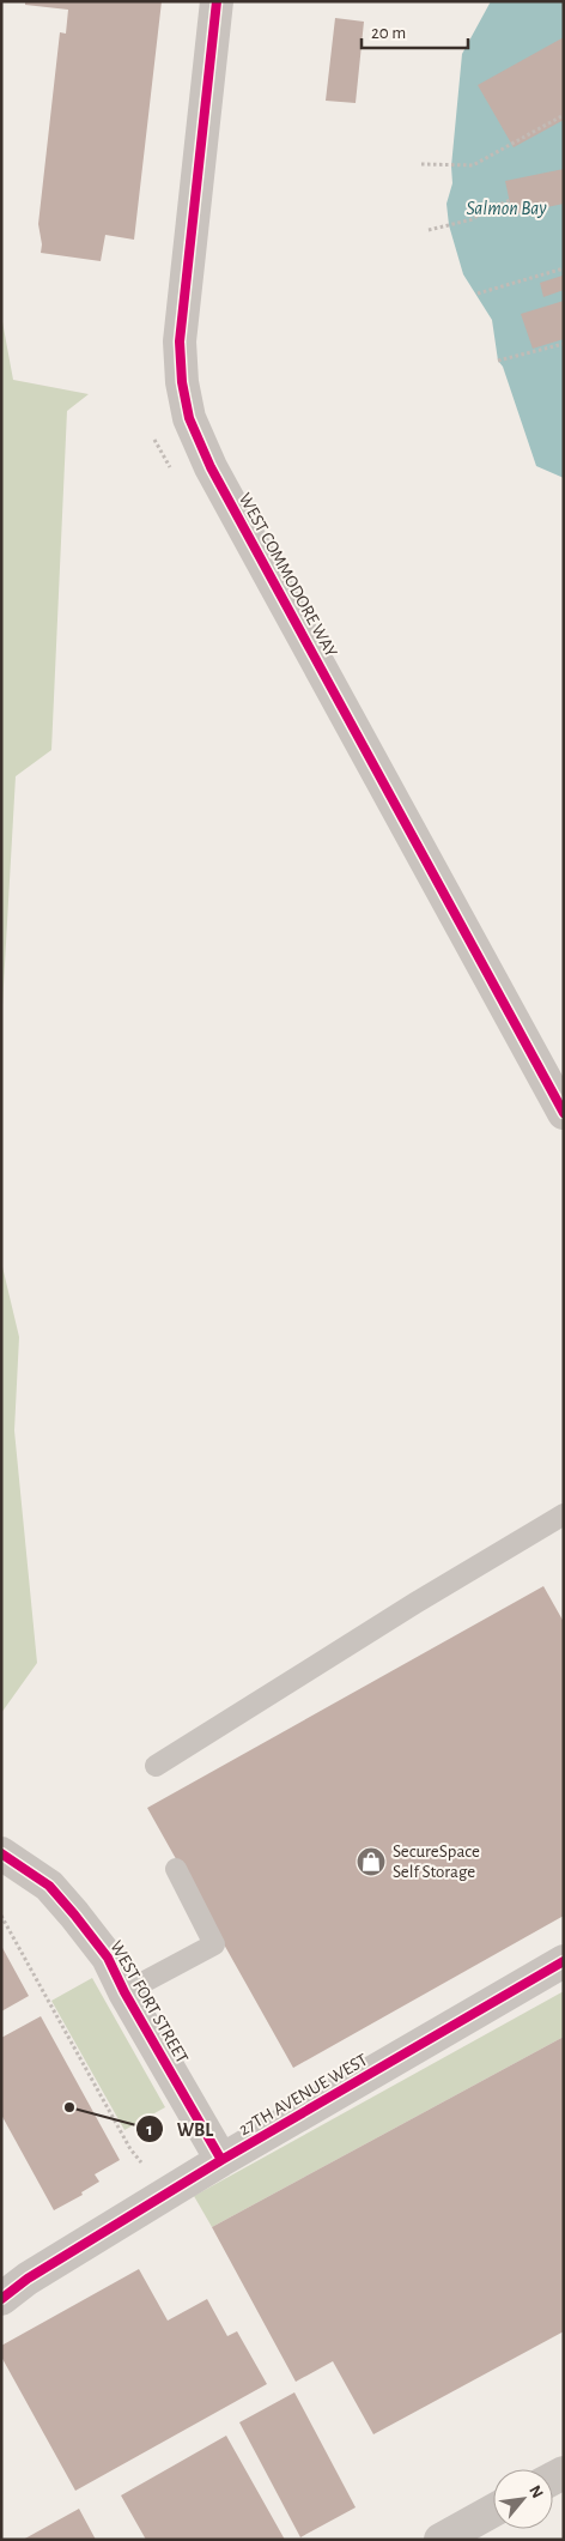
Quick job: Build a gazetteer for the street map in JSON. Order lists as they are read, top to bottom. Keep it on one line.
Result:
{"streets":{"street":["WEST COMMODORE WAY","WEST FORT STREET","27TH AVENUE WEST"]},"crossings":[["WEST FORT STREET","27TH AVENUE WEST"]],"water":["Salmon Bay"],"places":{"shop":["SecureSpace Self Storage"],"other":["WBL"]},"scale_bar":"20 m","north":"top right"}
